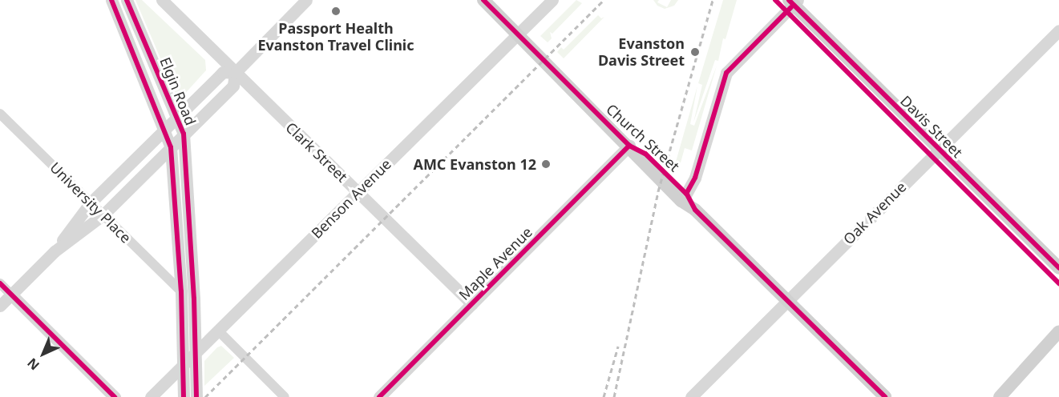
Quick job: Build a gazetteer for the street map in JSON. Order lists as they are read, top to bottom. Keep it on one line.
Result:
{"streets":{"main road":["Davis Street","Church Street"],"street":["Elgin Road","Clark Street","Benson Avenue","University Place","Oak Avenue","Maple Avenue"]},"crossings":[["Elgin Road","Benson Avenue"],["Elgin Road","University Place"],["Davis Street","Oak Avenue"],["Church Street","Benson Avenue"],["Church Street","Oak Avenue"],["Church Street","Maple Avenue"],["Clark Street","Benson Avenue"],["Clark Street","Maple Avenue"]],"places":["Passport Health Evanston Travel Clinic","Evanston Davis Street","AMC Evanston 12"],"north":"bottom left"}
